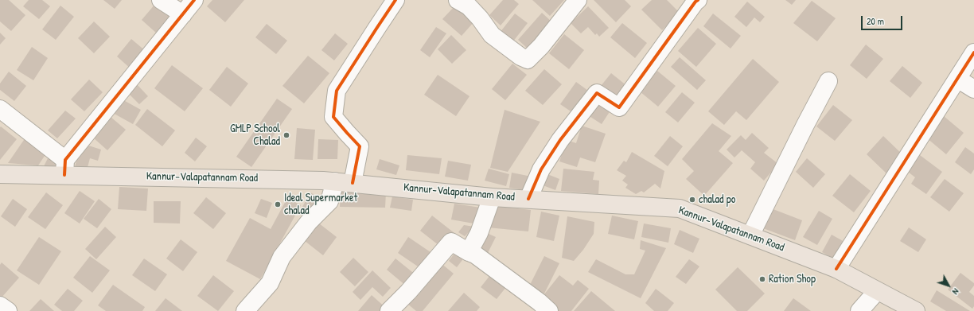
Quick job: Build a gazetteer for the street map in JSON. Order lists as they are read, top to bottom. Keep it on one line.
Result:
{"streets":{"main road":["Kannur-Valapatannam Road"]},"places":["GMLP School Chalad","chalad po","Ideal Supermarket chalad","Ration Shop"],"scale_bar":"20 m","north":"bottom right"}
